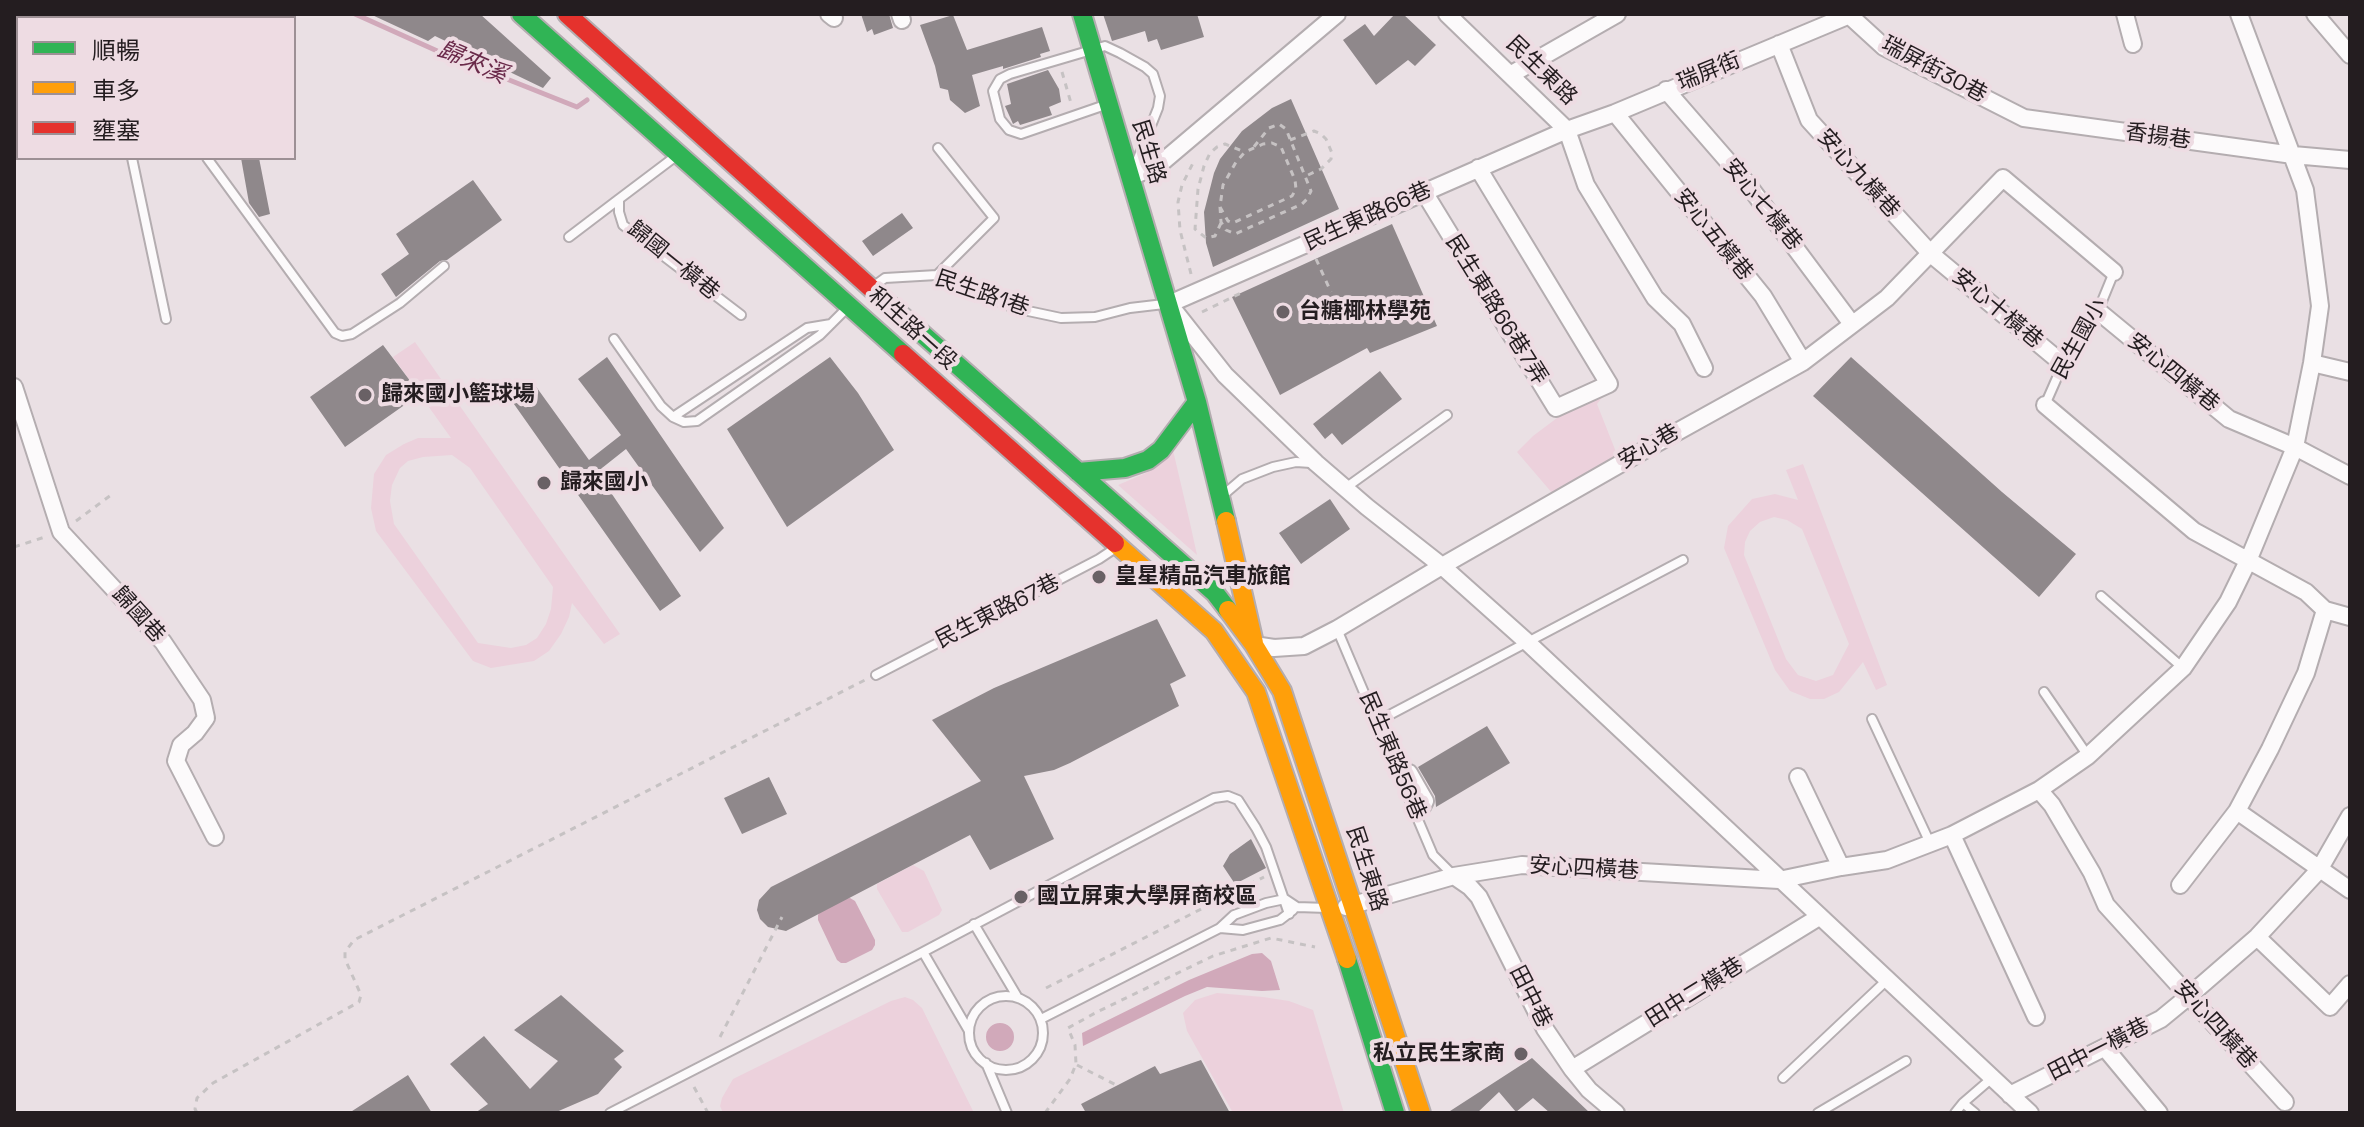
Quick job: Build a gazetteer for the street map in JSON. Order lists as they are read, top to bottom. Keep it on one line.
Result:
{"streets":{"main road":["民生東路","民生路","和生路一段"],"street":["瑞屏街30巷","瑞屏街","香揚巷","安心九橫巷","安心七橫巷","民生東路66巷","安心五橫巷","安心十橫巷","民生東路66巷7弄","安心四橫巷","安心巷","歸國巷","田中二橫巷","田中巷","田中一橫巷"],"lane":["歸國一橫巷","民生路1巷","民生國小","民生東路67巷","民生東路56巷"]},"crossings":[["瑞屏街30巷","瑞屏街"],["瑞屏街30巷","香揚巷"],["民生東路","瑞屏街"],["民生東路","民生路"],["民生東路","民生東路66巷"],["民生東路","民生路1巷"],["民生東路","和生路一段"],["民生東路","安心四橫巷"],["民生東路","安心巷"],["瑞屏街","安心九橫巷"],["瑞屏街","安心七橫巷"],["瑞屏街","民生東路66巷"],["瑞屏街","安心五橫巷"],["民生路","民生東路66巷"],["民生路","民生路1巷"],["安心九橫巷","安心十橫巷"],["安心九橫巷","安心巷"],["安心七橫巷","安心巷"],["民生東路66巷","民生路1巷"],["民生東路66巷","民生東路66巷7弄"],["安心五橫巷","安心巷"],["歸國一橫巷","和生路一段"],["民生路1巷","和生路一段"],["安心十橫巷","民生國小"],["安心十橫巷","安心巷"],["和生路一段","安心巷"],["和生路一段","民生東路67巷"],["民生國小","安心四橫巷"],["民生國小","安心巷"],["安心四橫巷","民生東路56巷"],["安心四橫巷","田中巷"],["安心四橫巷","田中一橫巷"],["安心巷","民生東路56巷"],["民生東路56巷","田中巷"],["田中二橫巷","田中巷"]],"water":["歸來溪"],"places":["台糖椰林學苑","歸來國小籃球場","歸來國小","皇星精品汽車旅館","國立屏東大學屏商校區","私立民生家商"],"legend":["順暢","車多","壅塞"]}
